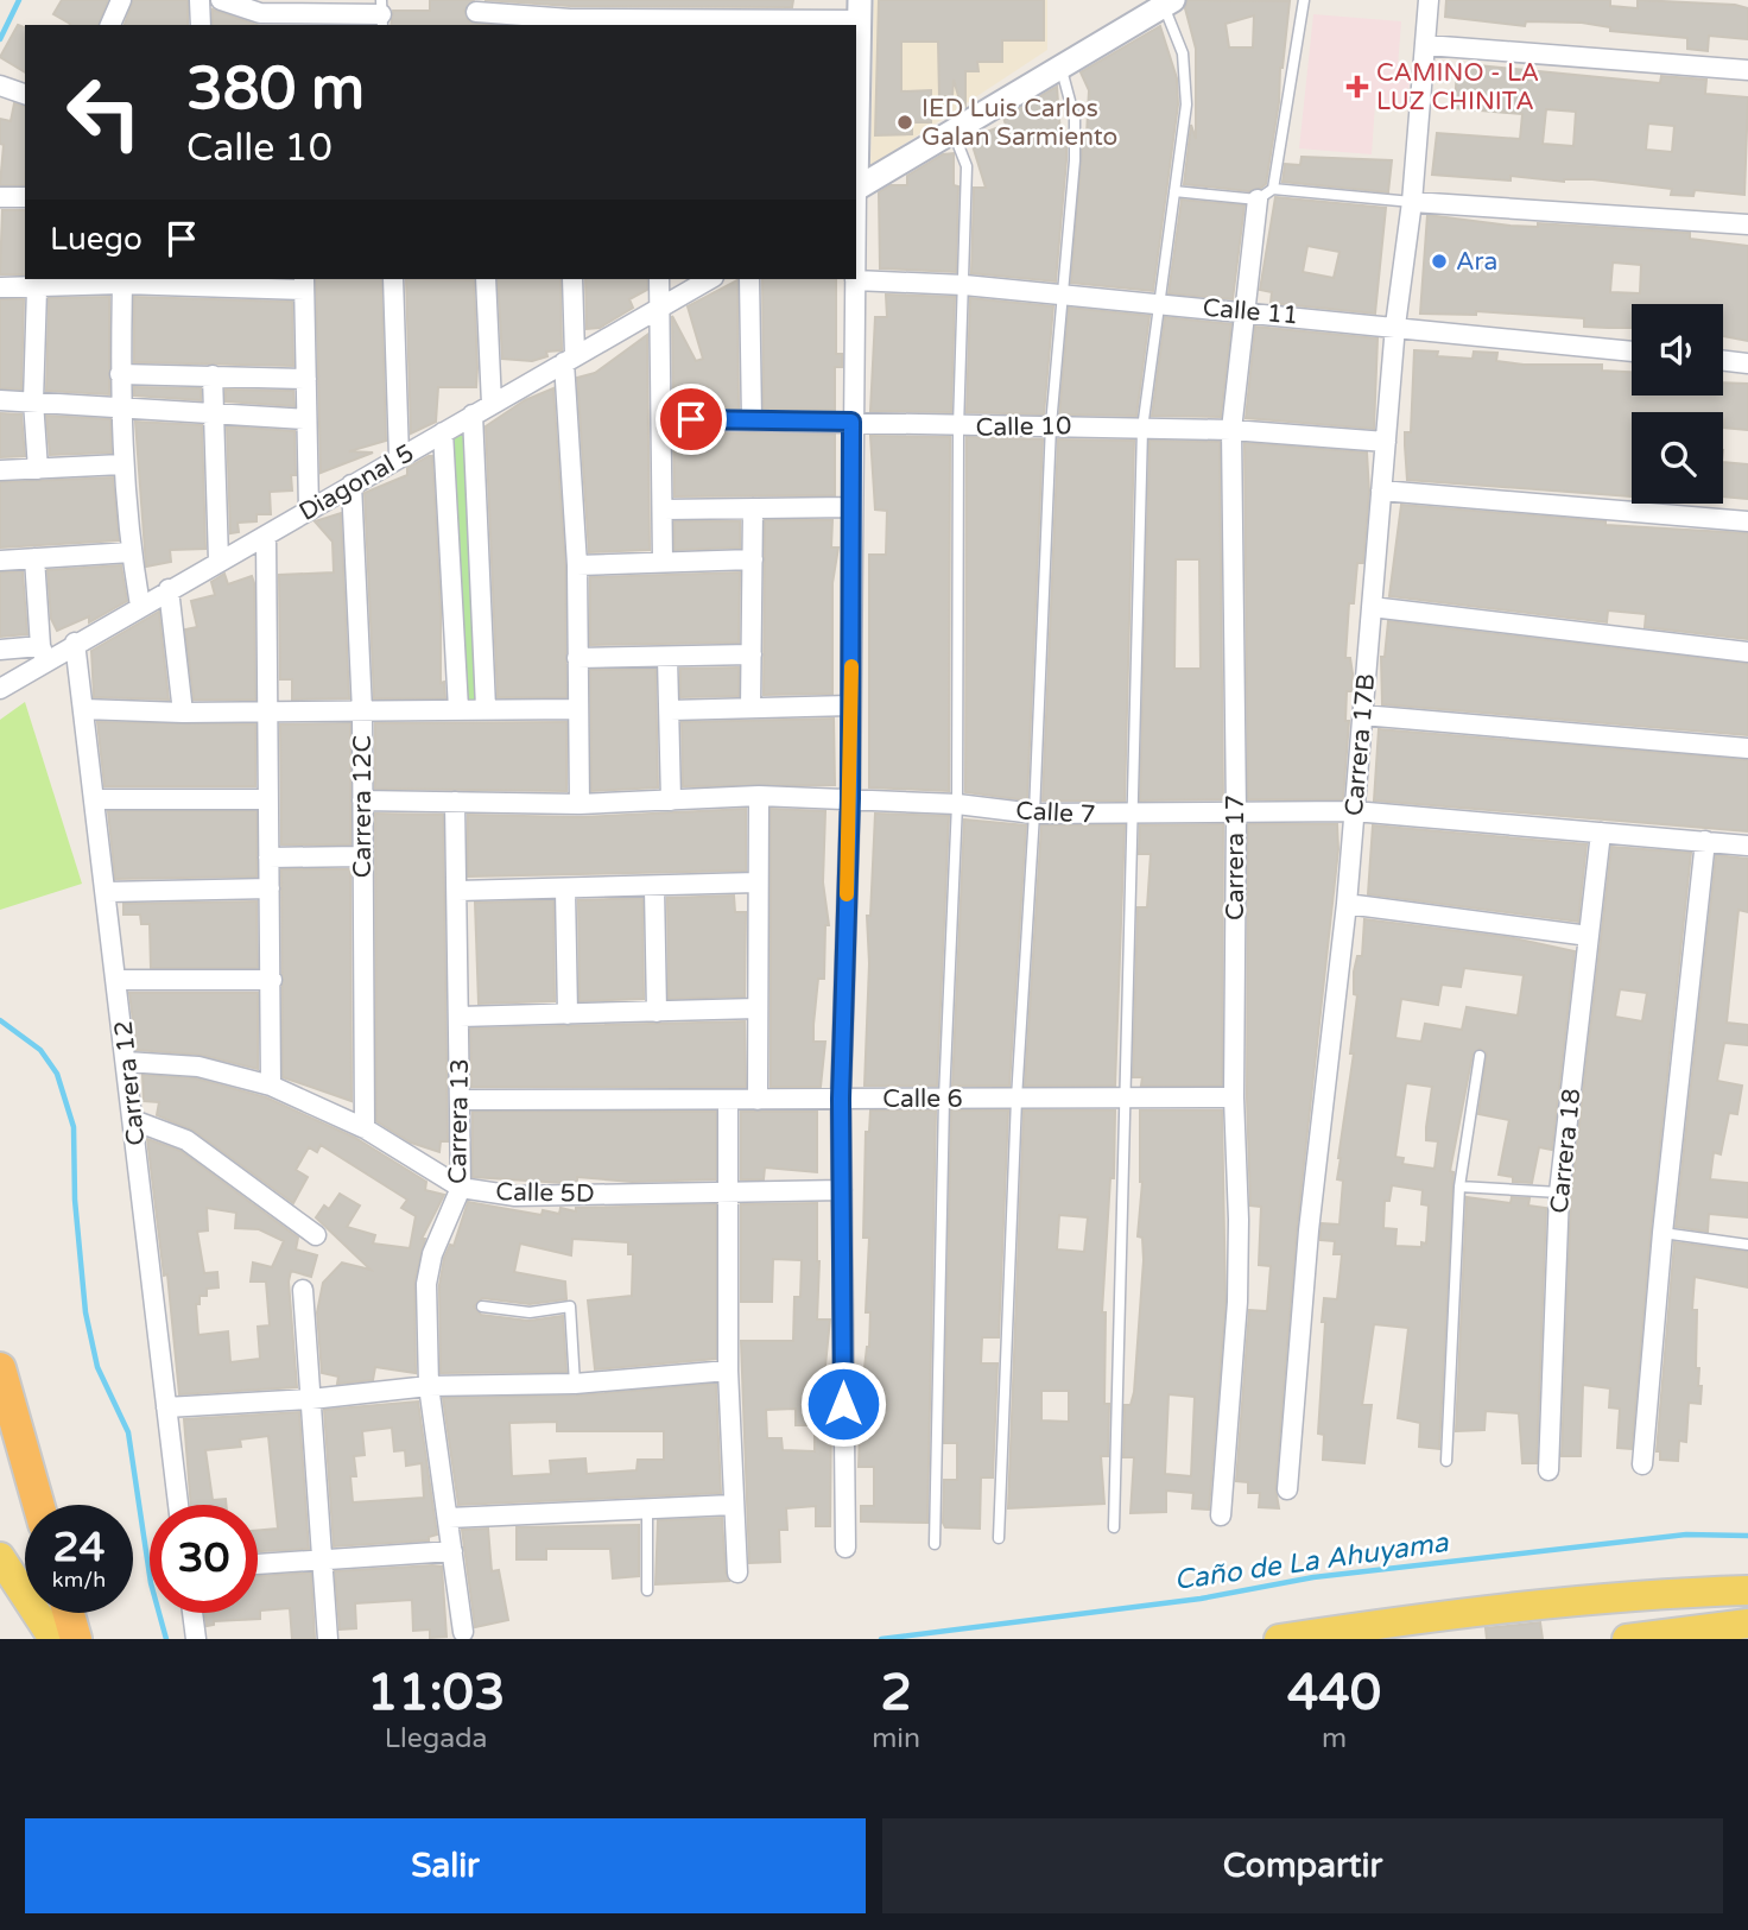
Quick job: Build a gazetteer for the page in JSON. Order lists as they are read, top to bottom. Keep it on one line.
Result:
{"streets":{"street":["Calle 11","Calle 10","Diagonal 5","Carrera 17B","Carrera 12C","Calle 7","Carrera 17","Carrera 12","Calle 6","Carrera 13","Carrera 18","Calle 5D"]},"crossings":[["Calle 11","Carrera 17B"],["Calle 11","Carrera 17"],["Calle 10","Carrera 17B"],["Calle 10","Carrera 17"],["Diagonal 5","Carrera 12C"],["Diagonal 5","Carrera 12"],["Carrera 17B","Calle 7"],["Carrera 12C","Calle 7"],["Carrera 12C","Calle 5D"],["Calle 7","Carrera 17"],["Calle 7","Carrera 13"],["Calle 7","Carrera 18"],["Carrera 17","Calle 6"],["Carrera 12","Calle 5D"],["Calle 6","Carrera 13"],["Carrera 13","Calle 5D"]],"water":["Caño de La Ahuyama"],"places":{"health":["CAMINO - LA LUZ CHINITA"],"other":["IED Luis Carlos Galan Sarmiento","Ara"]},"page":{"turn":["380 m","Calle 10"],"then":"Luego","speed":"24 km/h","limit":"30","eta":["11:03","Llegada","2","min","440","m"],"buttons":["Salir","Compartir"]}}
